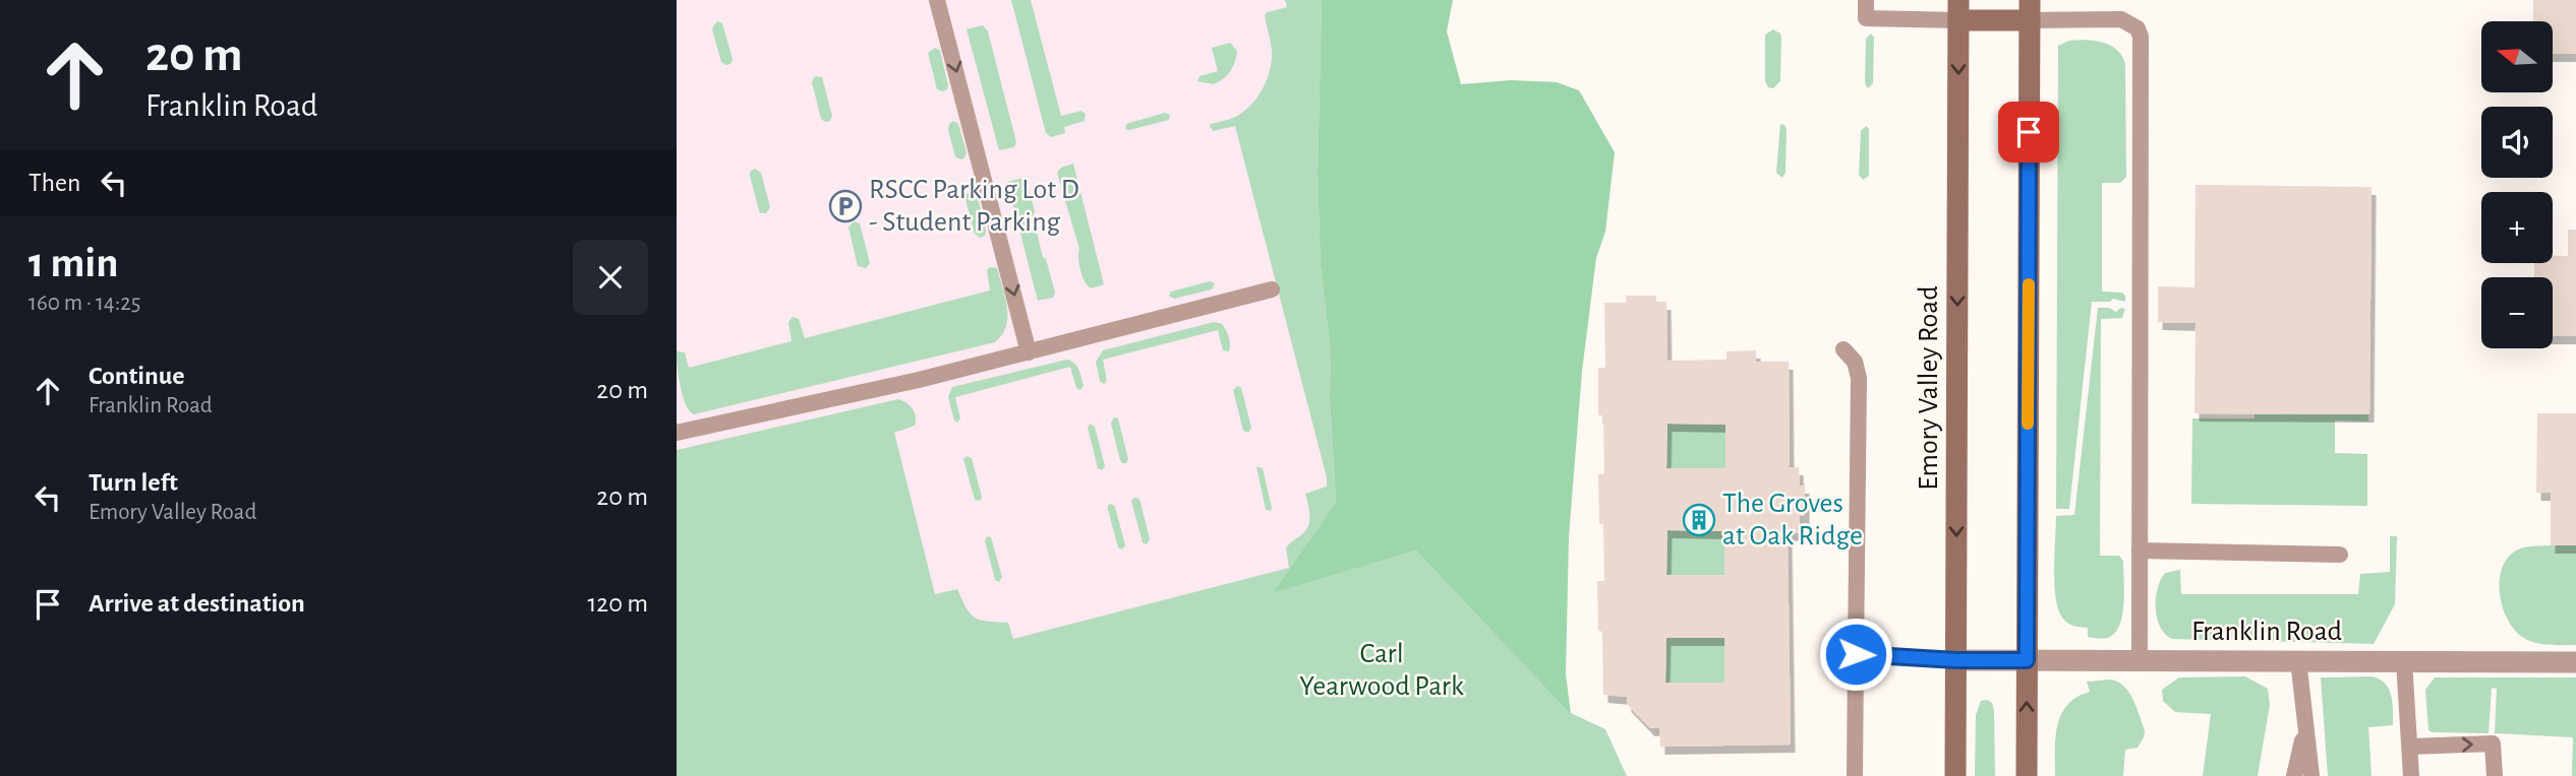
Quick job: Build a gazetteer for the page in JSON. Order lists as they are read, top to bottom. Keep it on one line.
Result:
{"streets":{"main road":["Emory Valley Road"],"street":["Franklin Road"]},"crossings":[["Emory Valley Road","Franklin Road"]],"parks":["Carl Yearwood Park"],"places":{"parking":["RSCC Parking Lot D - Student Parking"],"building":["The Groves at Oak Ridge"]},"north":"left","page":{"turn":["20 m","Franklin Road"],"map_buttons":["+","−"],"then":"Then","heading":["1 min","160 m · 14:25"],"list":[{"name":"Continue","note":"Franklin Road","value":"20 m"},{"name":"Turn left","note":"Emory Valley Road","value":"20 m"},{"name":"Arrive at destination","value":"120 m"}]}}
